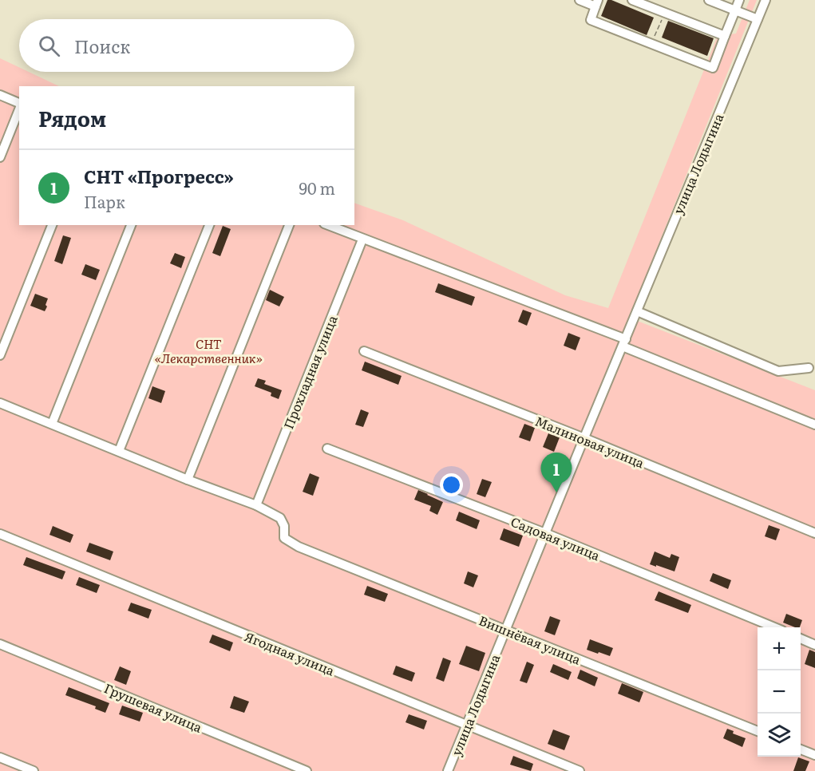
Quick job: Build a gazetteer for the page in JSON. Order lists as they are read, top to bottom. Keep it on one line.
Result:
{"streets":{"street":["улица Лодыгина","Прохладная улица","Малиновая улица","Садовая улица","Вишнёвая улица","Ягодная улица","Грушевая улица"]},"crossings":[["улица Лодыгина","Малиновая улица"],["улица Лодыгина","Садовая улица"],["улица Лодыгина","Вишнёвая улица"],["улица Лодыгина","Ягодная улица"],["Прохладная улица","Вишнёвая улица"]],"parks":["СНТ «Лекарственник»"],"page":{"search":"Поиск","heading":"Рядом","list":[{"mark":"1","name":"СНТ «Прогресс»","note":"Парк","value":"90 m"}],"pins":"1","map_buttons":["+","−"]}}
